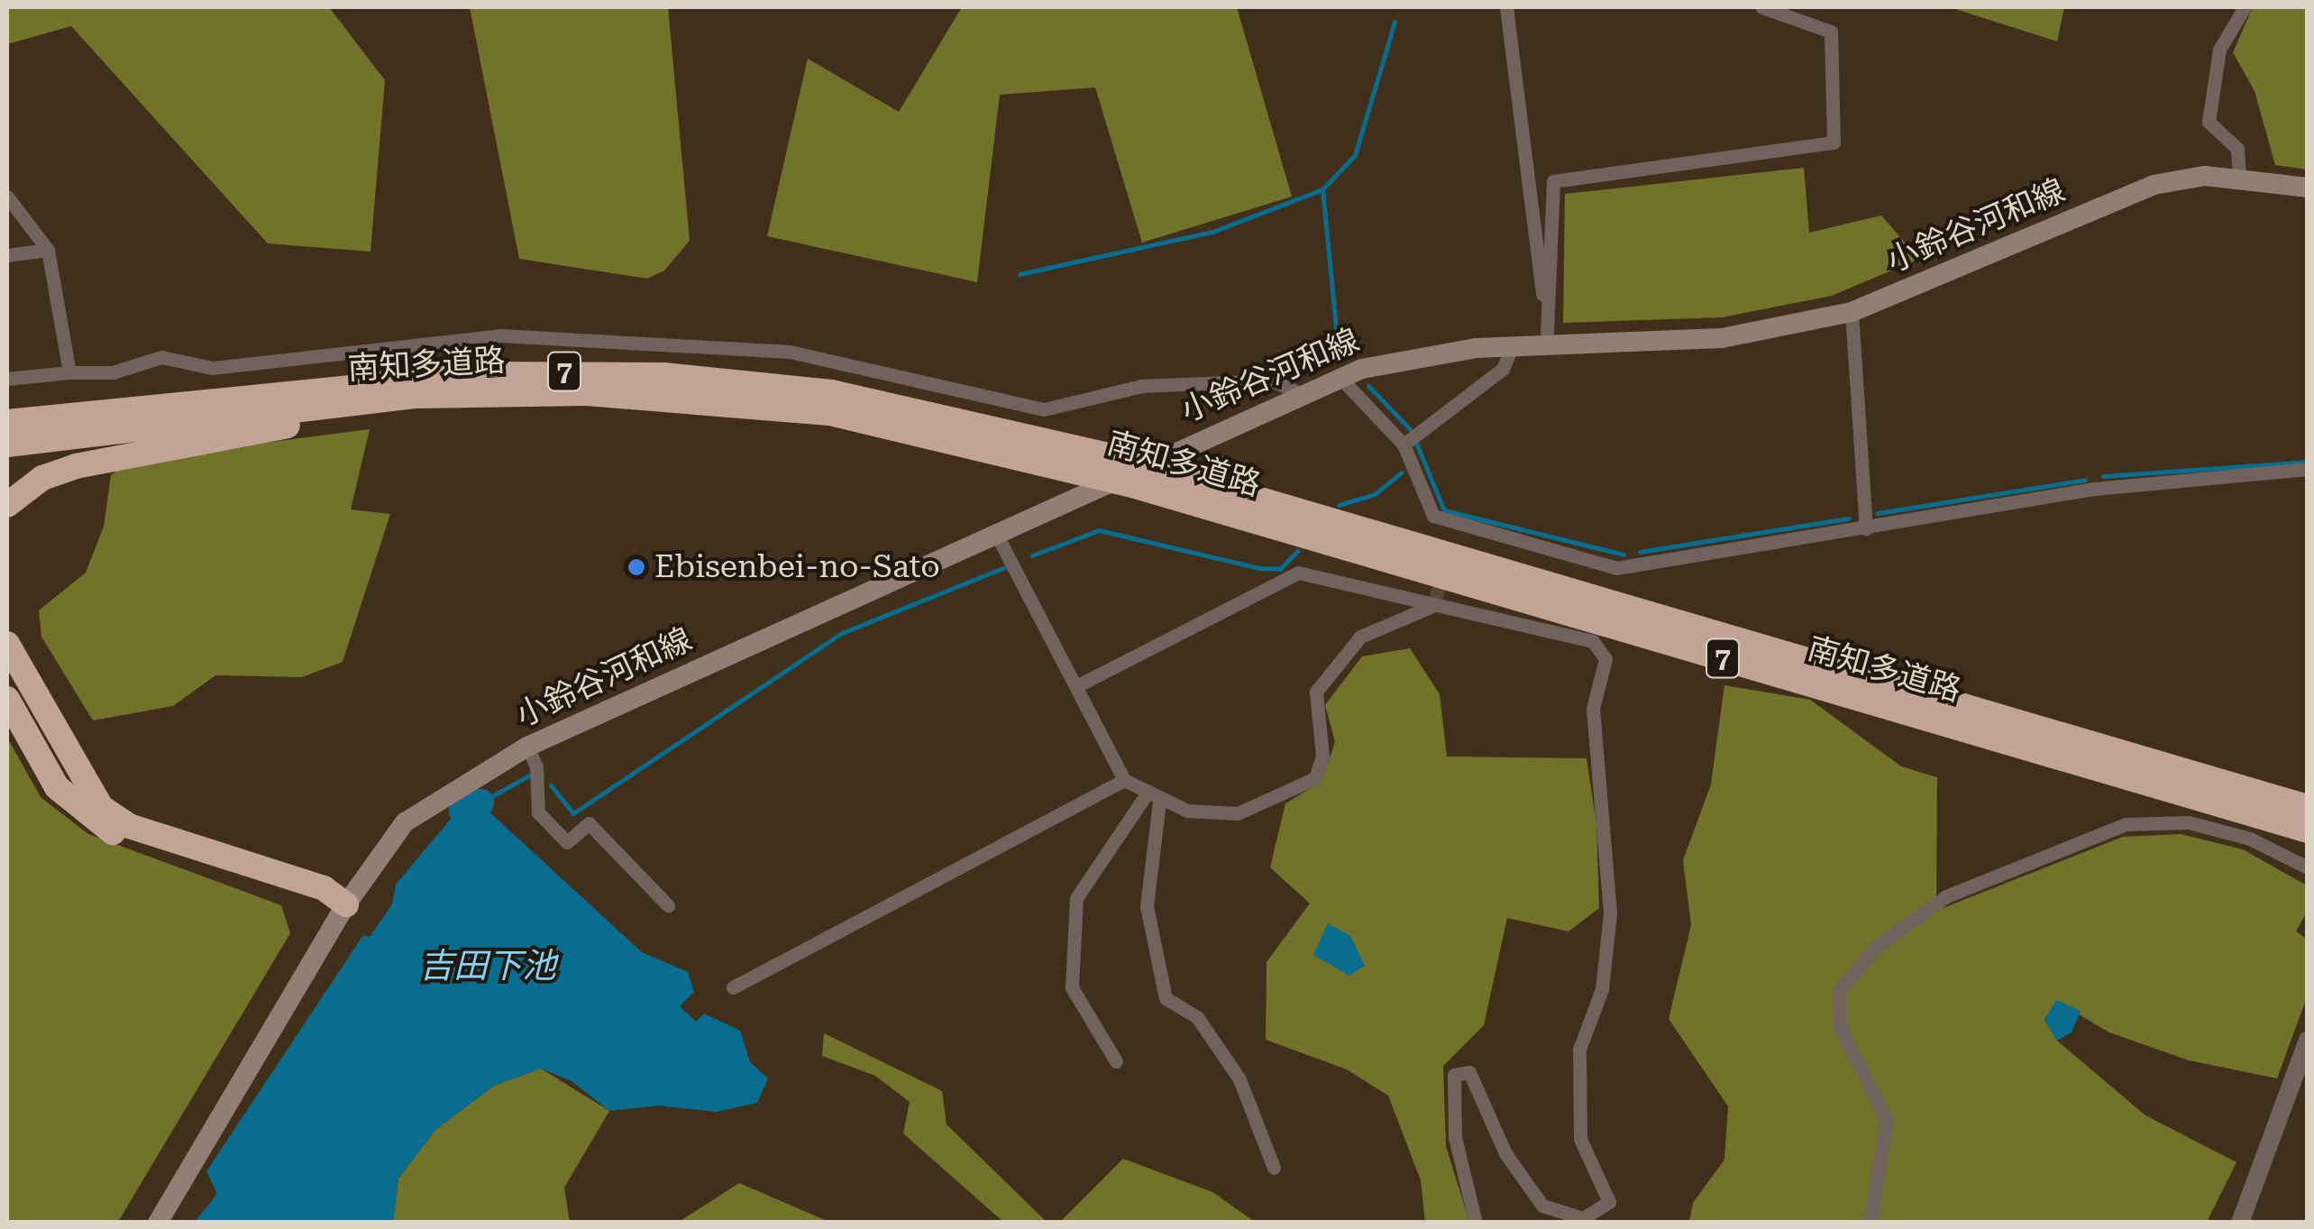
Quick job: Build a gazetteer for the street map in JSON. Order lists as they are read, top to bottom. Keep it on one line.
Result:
{"streets":{"highway":["南知多道路","7"],"main road":["小鈴谷河和線"]},"water":["吉田下池"],"places":["Ebisenbei-no-Sato"]}
